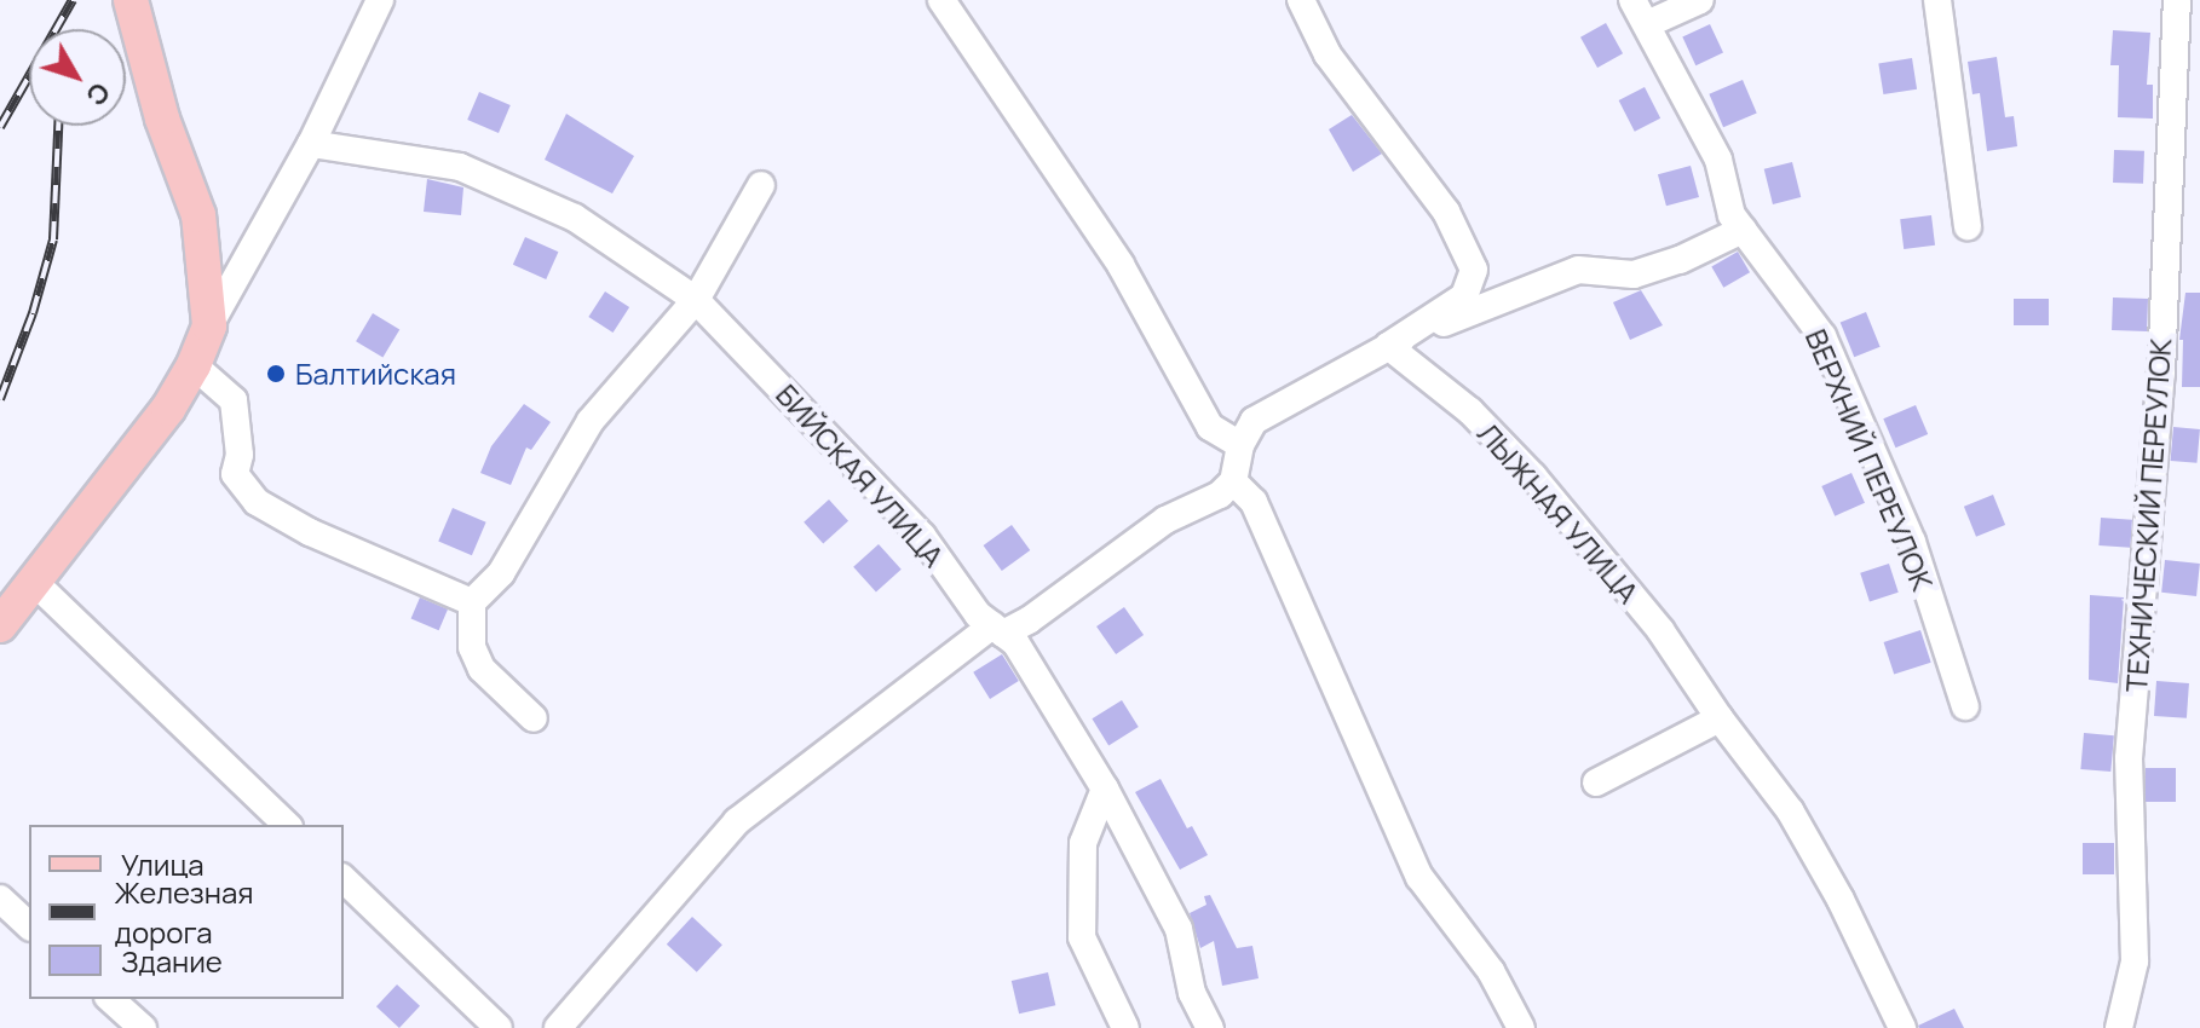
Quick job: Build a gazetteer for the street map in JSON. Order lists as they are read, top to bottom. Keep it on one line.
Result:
{"streets":{"street":["ВЕРХНИЙ ПЕРЕУЛОК","БИЙСКАЯ УЛИЦА","ЛЫЖНАЯ УЛИЦА","ТЕХНИЧЕСКИЙ ПЕРЕУЛОК"]},"places":["Балтийская"],"legend":["Улица","Железная дорога","Здание"],"north":"bottom right"}
